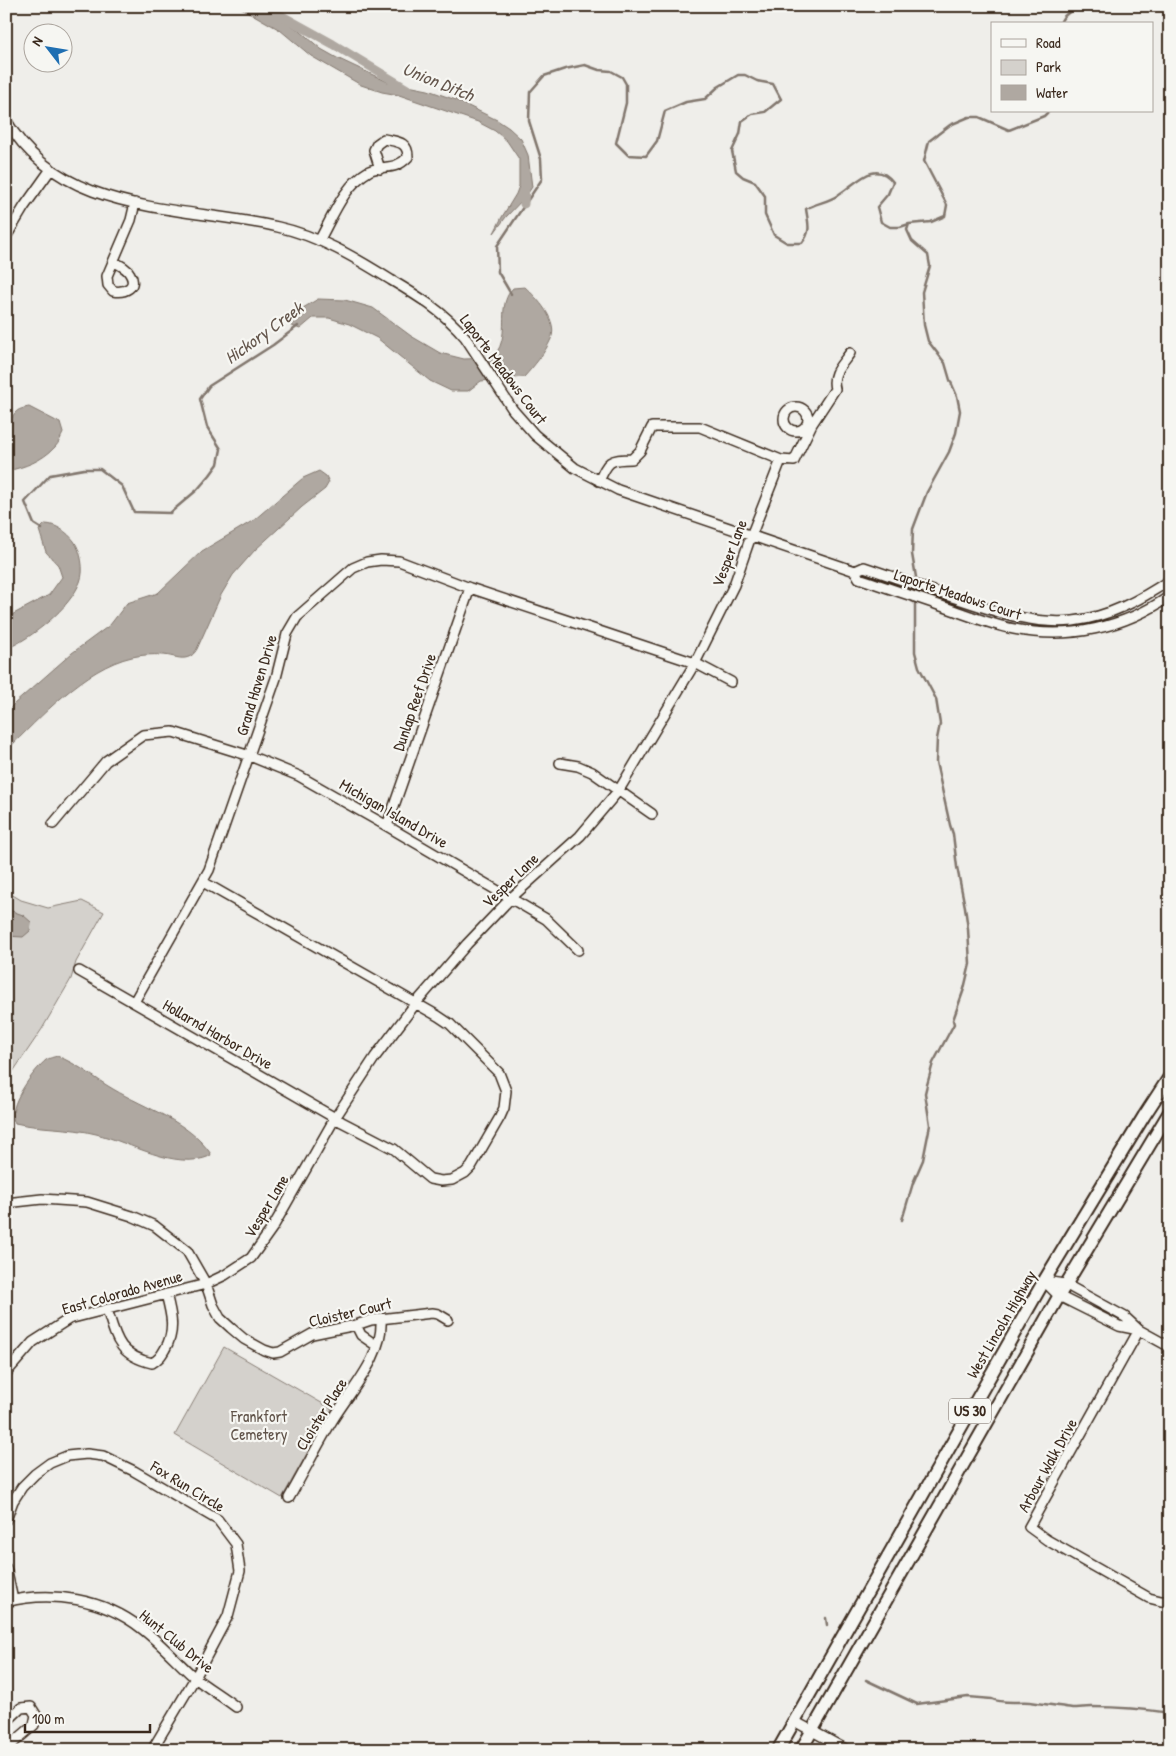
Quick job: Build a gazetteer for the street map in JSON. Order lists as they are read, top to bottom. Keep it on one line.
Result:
{"streets":{"main road":["West Lincoln Highway","US 30"],"street":["Laporte Meadows Court","Vesper Lane","Grand Haven Drive","Dunlap Reef Drive","Michigan Island Drive","Hollarnd Harbor Drive","East Colorado Avenue","Cloister Court","Cloister Place","Arbour Walk Drive","Fox Run Circle","Hunt Club Drive"]},"crossings":[["Laporte Meadows Court","Vesper Lane"],["Vesper Lane","Grand Haven Drive"],["Vesper Lane","Michigan Island Drive"],["Vesper Lane","Hollarnd Harbor Drive"],["Vesper Lane","East Colorado Avenue"],["Vesper Lane","Cloister Court"],["Grand Haven Drive","Dunlap Reef Drive"],["Grand Haven Drive","Michigan Island Drive"],["Grand Haven Drive","Hollarnd Harbor Drive"],["Dunlap Reef Drive","Michigan Island Drive"],["East Colorado Avenue","Cloister Court"],["Cloister Court","Cloister Place"],["Fox Run Circle","Hunt Club Drive"]],"water":["Union Ditch","Hickory Creek"],"parks":["Frankfort Cemetery"],"legend":["Road","Park","Water"],"scale_bar":"100 m","north":"top left"}
